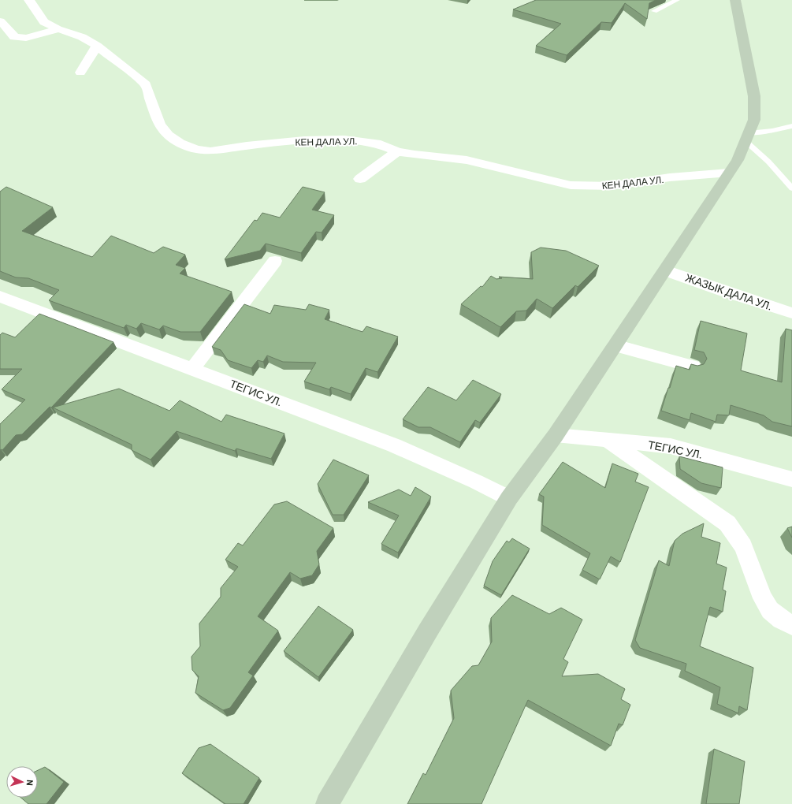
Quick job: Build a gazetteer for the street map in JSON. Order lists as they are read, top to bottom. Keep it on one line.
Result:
{"streets":{"street":["КЕН ДАЛА УЛ.","ЖАЗЫК ДАЛА УЛ.","ТЕГИС УЛ."]},"north":"right"}
